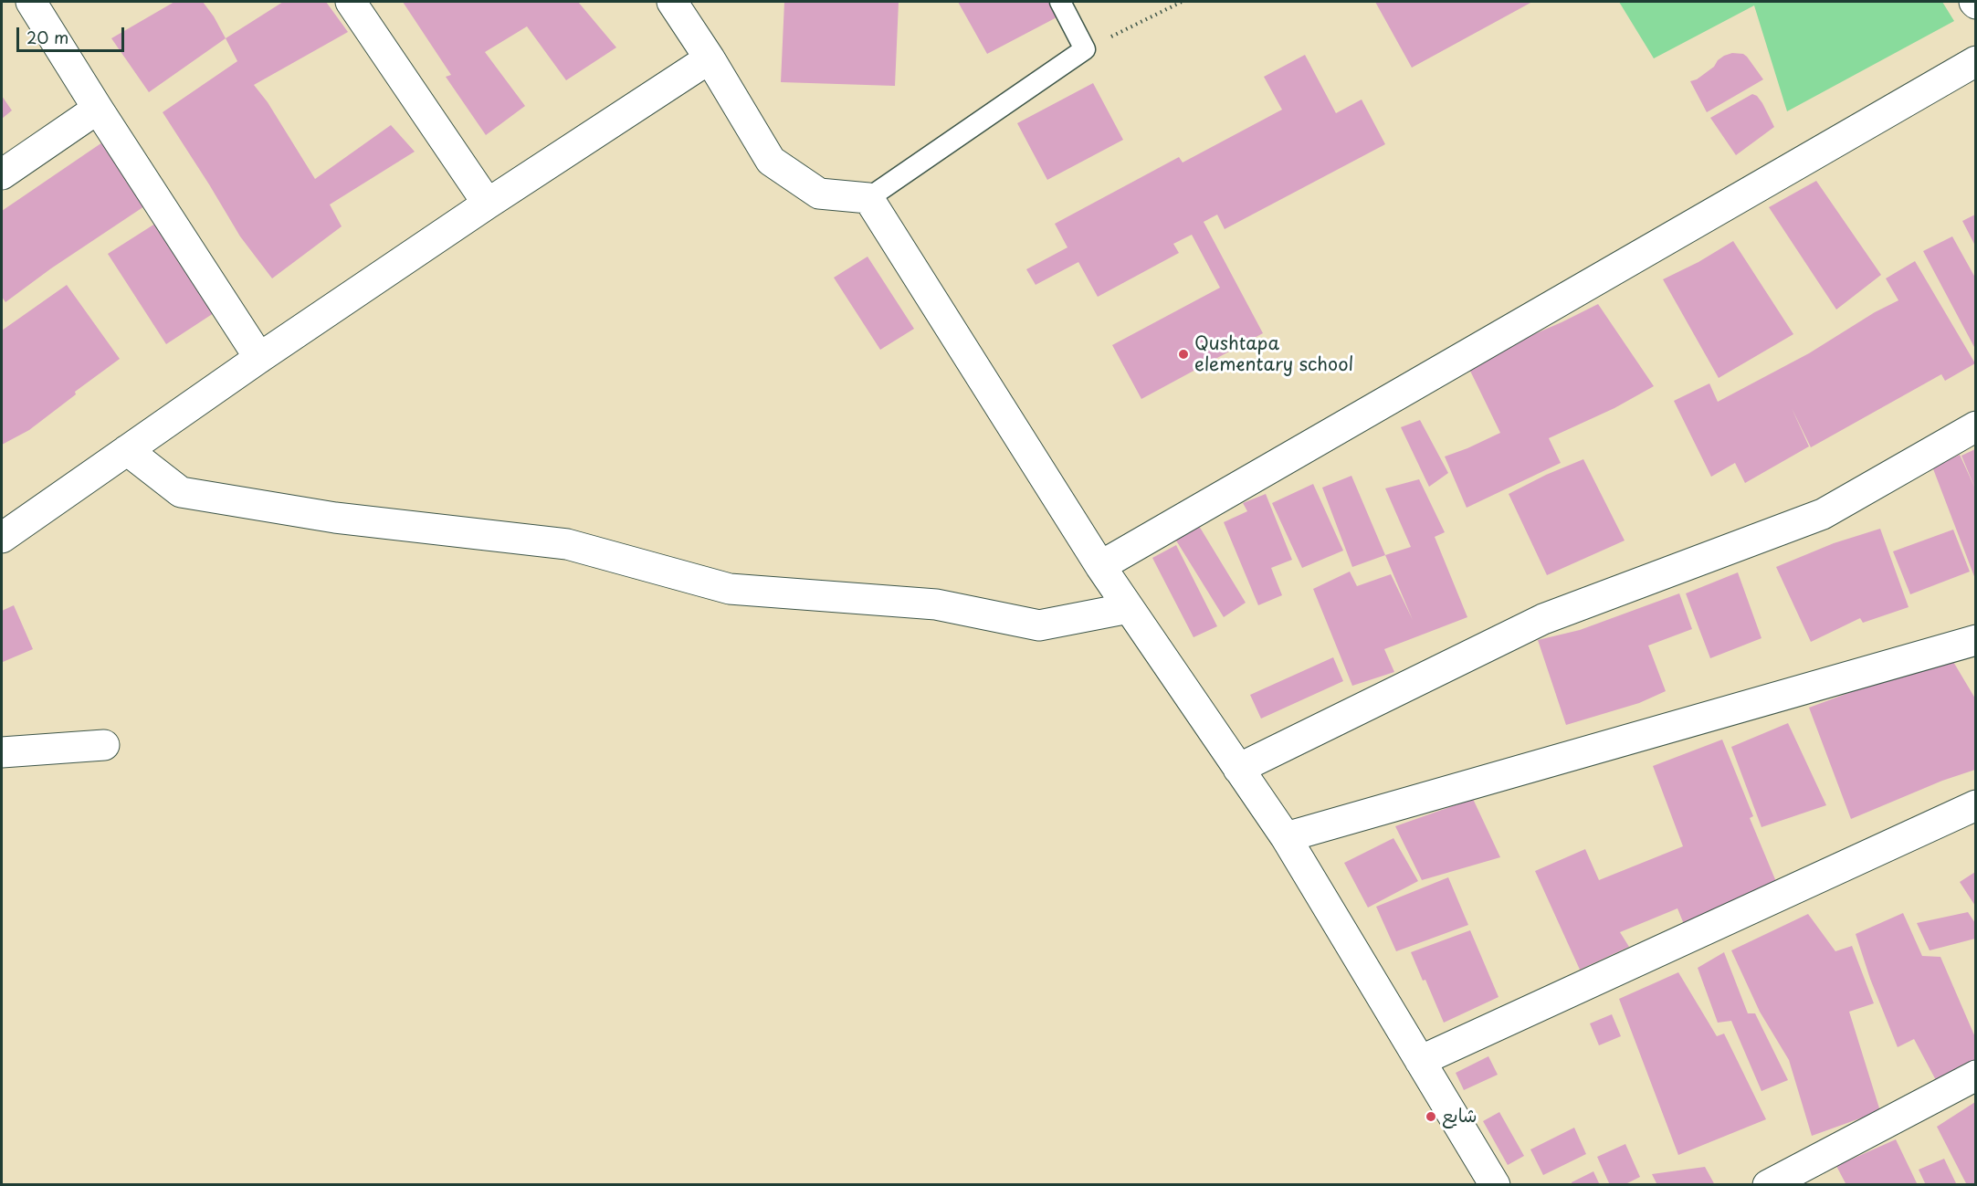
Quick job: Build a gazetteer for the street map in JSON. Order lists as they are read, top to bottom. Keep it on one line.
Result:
{"places":["Qushtapa elementary school","شايع"],"scale_bar":"20 m"}
